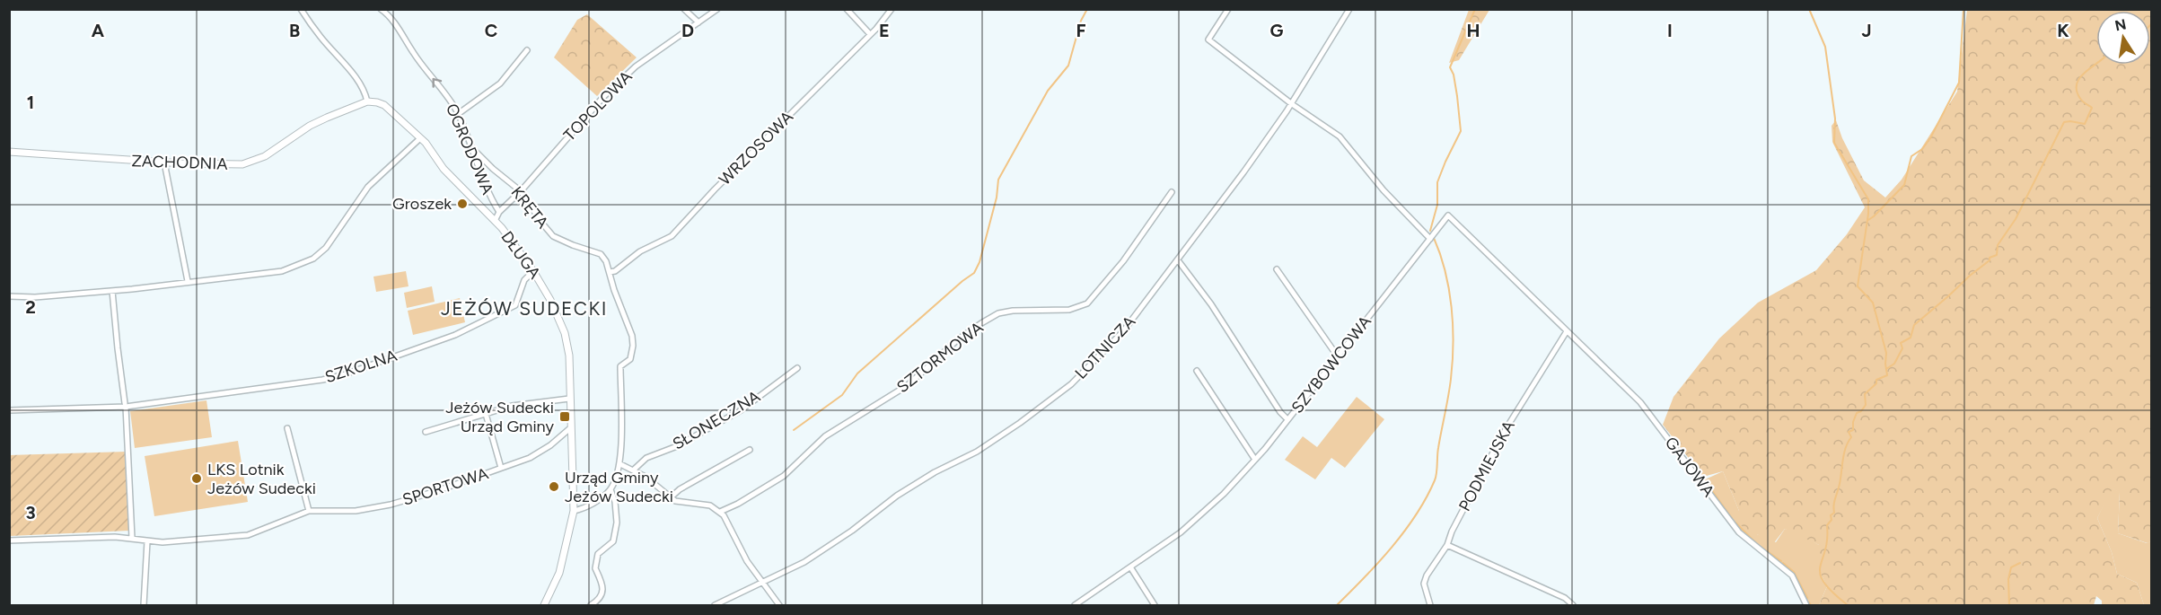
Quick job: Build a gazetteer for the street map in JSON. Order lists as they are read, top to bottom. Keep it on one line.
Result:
{"streets":{"street":["TOPOLOWA","WRZOSOWA","OGRODOWA","ZACHODNIA","KRĘTA","DŁUGA","LOTNICZA","SZTORMOWA","SZYBOWCOWA","SZKOLNA","SŁONECZNA","PODMIEJSKA","GAJOWA","SPORTOWA"]},"crossings":[["TOPOLOWA","OGRODOWA"],["TOPOLOWA","KRĘTA"],["TOPOLOWA","DŁUGA"],["WRZOSOWA","KRĘTA"],["OGRODOWA","KRĘTA"],["ZACHODNIA","DŁUGA"],["DŁUGA","SZKOLNA"],["DŁUGA","SPORTOWA"],["SZYBOWCOWA","PODMIEJSKA"],["SZYBOWCOWA","GAJOWA"],["PODMIEJSKA","GAJOWA"]],"one_way":["OGRODOWA"],"districts":["JEŻÓW SUDECKI"],"places":{"other":["Groszek","LKS Lotnik Jeżów Sudecki","Urząd Gminy Jeżów Sudecki"],"transit":["Jeżów Sudecki Urząd Gminy"]},"north":"top","grid":{"columns":["A","B","C","D","E","F","G","H","I","J","K"],"rows":["1","2","3"]}}
